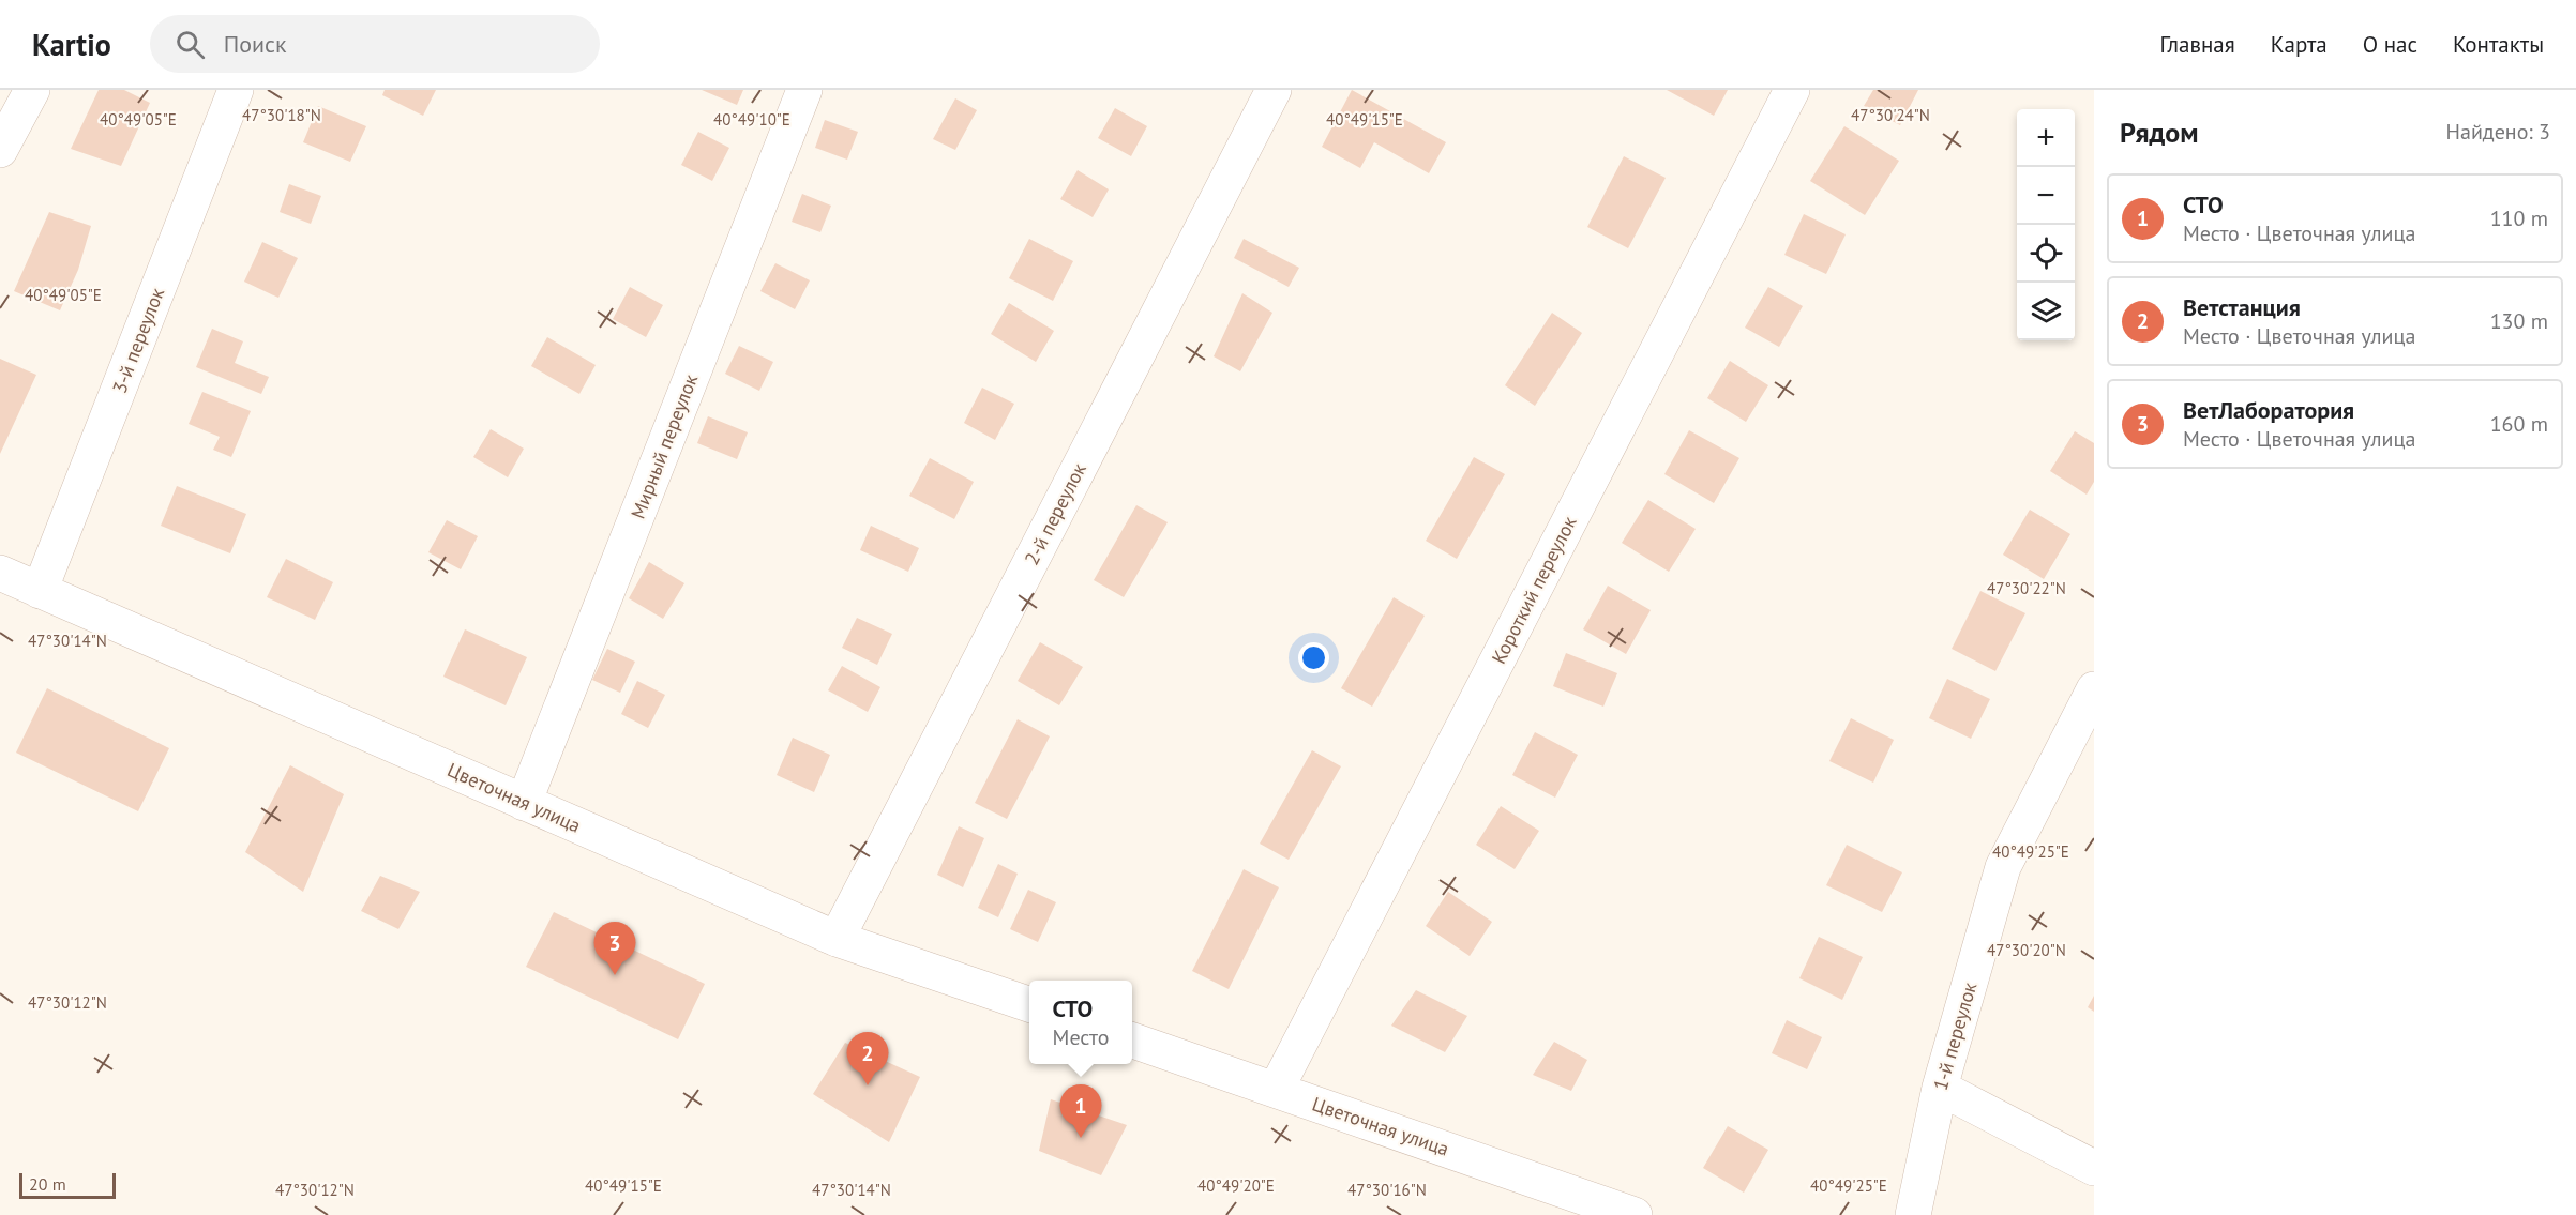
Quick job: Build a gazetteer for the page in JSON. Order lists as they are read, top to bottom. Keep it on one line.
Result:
{"streets":{"street":["3-й переулок","Мирный переулок","2-й переулок","Короткий переулок","Цветочная улица","1-й переулок"]},"crossings":[["3-й переулок","Цветочная улица"],["Мирный переулок","Цветочная улица"],["2-й переулок","Цветочная улица"],["Короткий переулок","Цветочная улица"]],"scale_bar":"20 m","page":{"header":"Kartio","search":"Поиск","nav":["Главная","Карта","О нас","Контакты"],"heading":["Рядом","Найдено: 3"],"map_buttons":["+","−"],"list":[{"mark":"1","name":"CTO","note":"Место · Цветочная улица","value":"110 m"},{"mark":"2","name":"Ветстанция","note":"Место · Цветочная улица","value":"130 m"},{"mark":"3","name":"ВетЛаборатория","note":"Место · Цветочная улица","value":"160 m"}],"pins":["3","2","1"],"popup":["CTO","Место"],"scale":"20 m"},"coordinates":["47°30'24\"N","47°30'18\"N","40°49'05\"E","40°49'10\"E","40°49'15\"E","47°30'22\"N","47°30'14\"N","40°49'25\"E","47°30'20\"N","47°30'12\"N","40°49'20\"E","47°30'16\"N"]}
